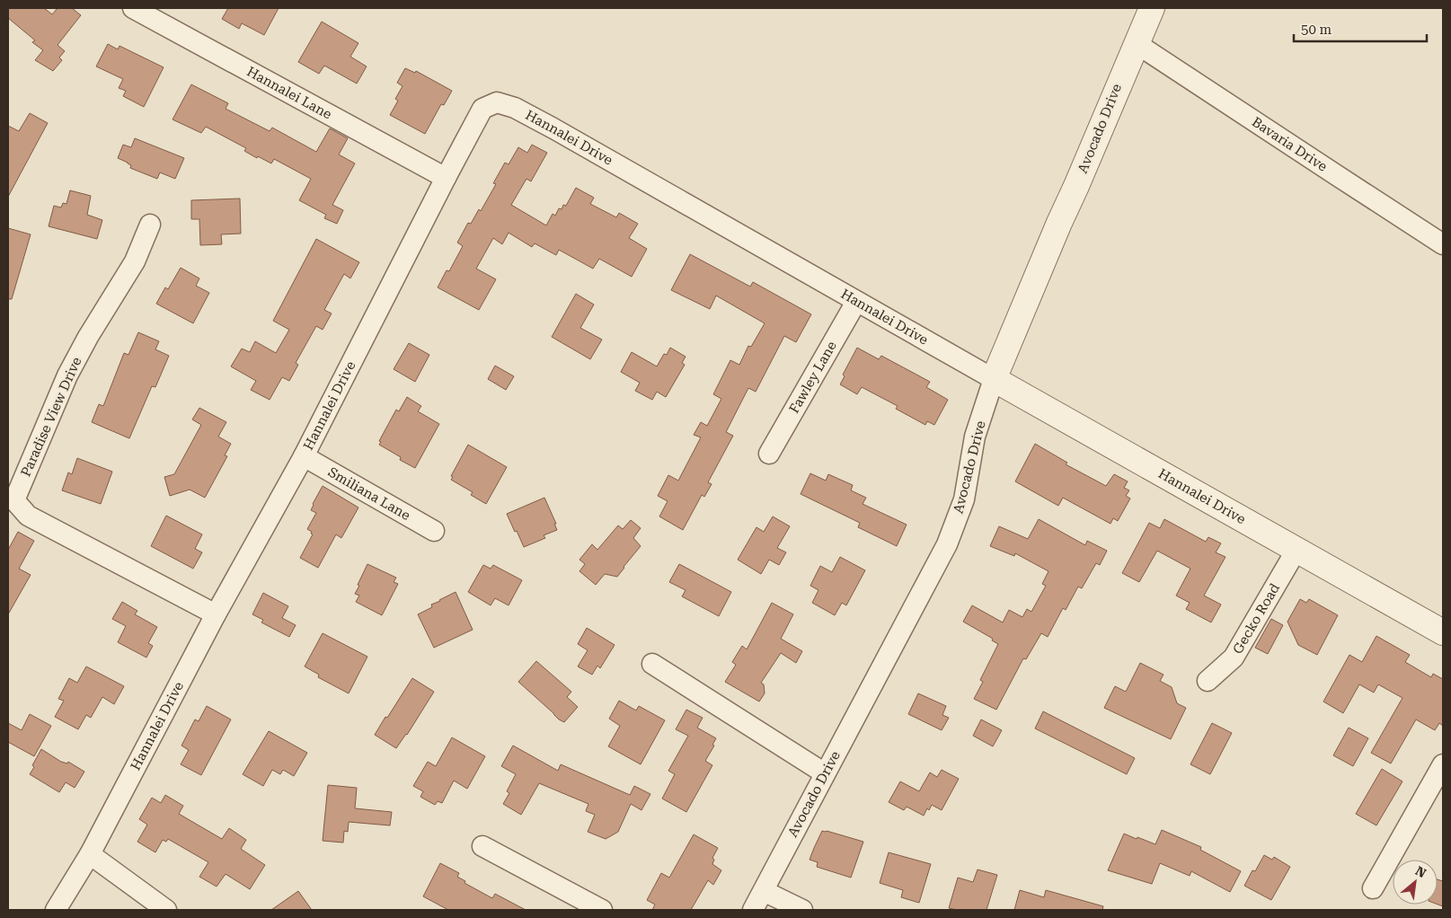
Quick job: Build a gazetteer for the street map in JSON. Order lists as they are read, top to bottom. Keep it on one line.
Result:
{"streets":{"street":["Hannalei Lane","Avocado Drive","Hannalei Drive","Bavaria Drive","Fawley Lane","Paradise View Drive","Smiliana Lane","Gecko Road"]},"crossings":[["Hannalei Lane","Hannalei Drive"],["Avocado Drive","Hannalei Drive"],["Avocado Drive","Bavaria Drive"],["Hannalei Drive","Fawley Lane"],["Hannalei Drive","Paradise View Drive"],["Hannalei Drive","Smiliana Lane"],["Hannalei Drive","Gecko Road"]],"scale_bar":"50 m","north":"top right"}
